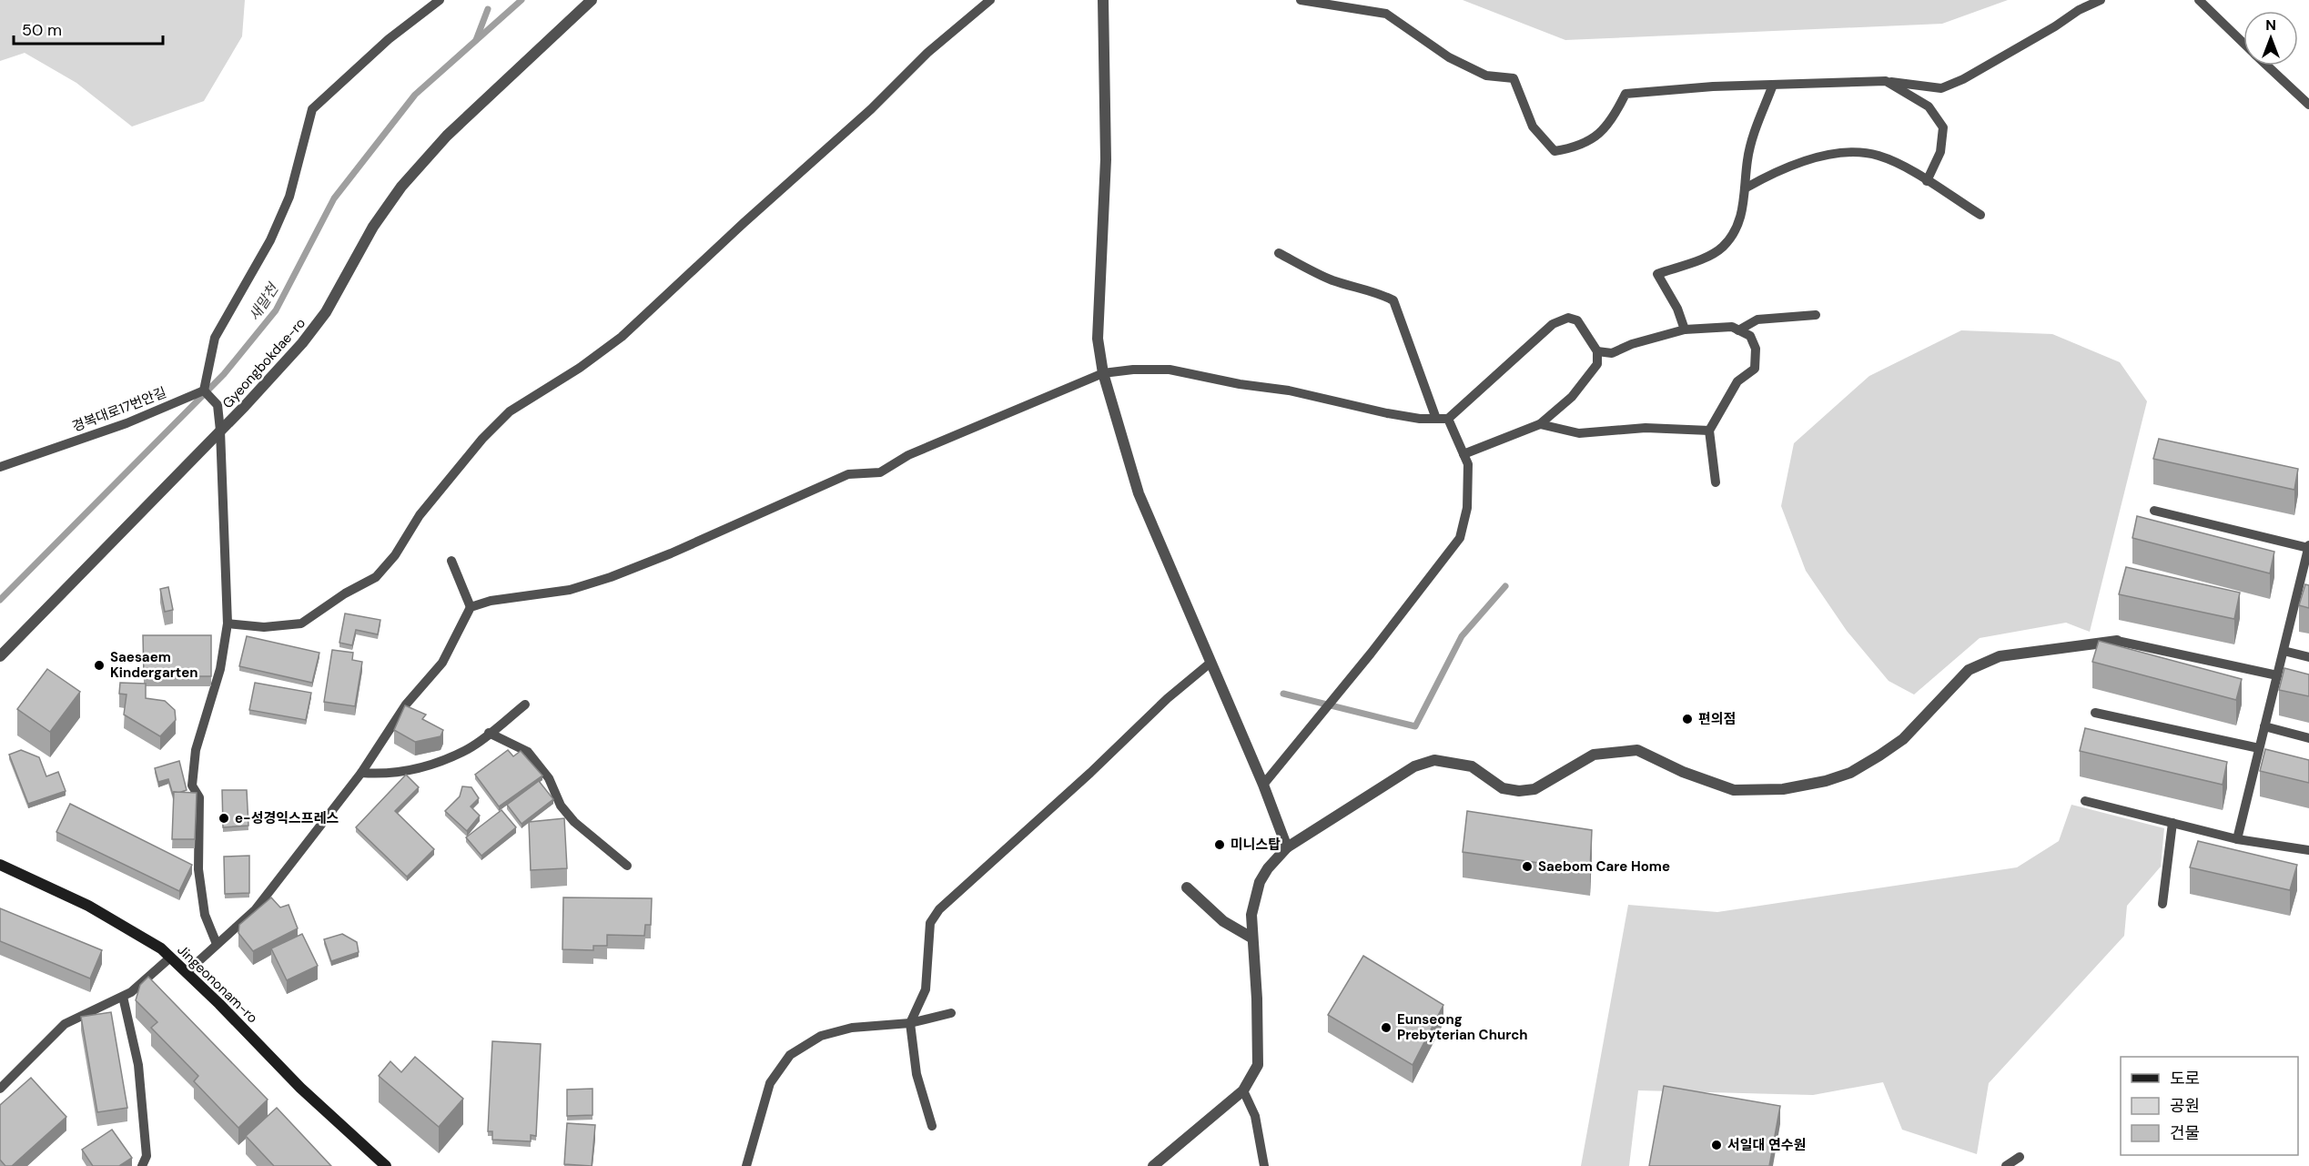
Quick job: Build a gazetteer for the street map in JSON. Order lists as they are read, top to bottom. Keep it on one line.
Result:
{"streets":{"main road":["Jingeononam-ro"],"street":["Gyeongbokdae-ro"],"lane":["경복대로17번안길"]},"water":["새말천"],"places":["Saesaem Kindergarten","편의점","e-성경익스프레스","미니스탑","Saebom Care Home","Eunseong Prebyterian Church","서일대 연수원"],"legend":["도로","공원","건물"],"scale_bar":"50 m","north":"top"}
